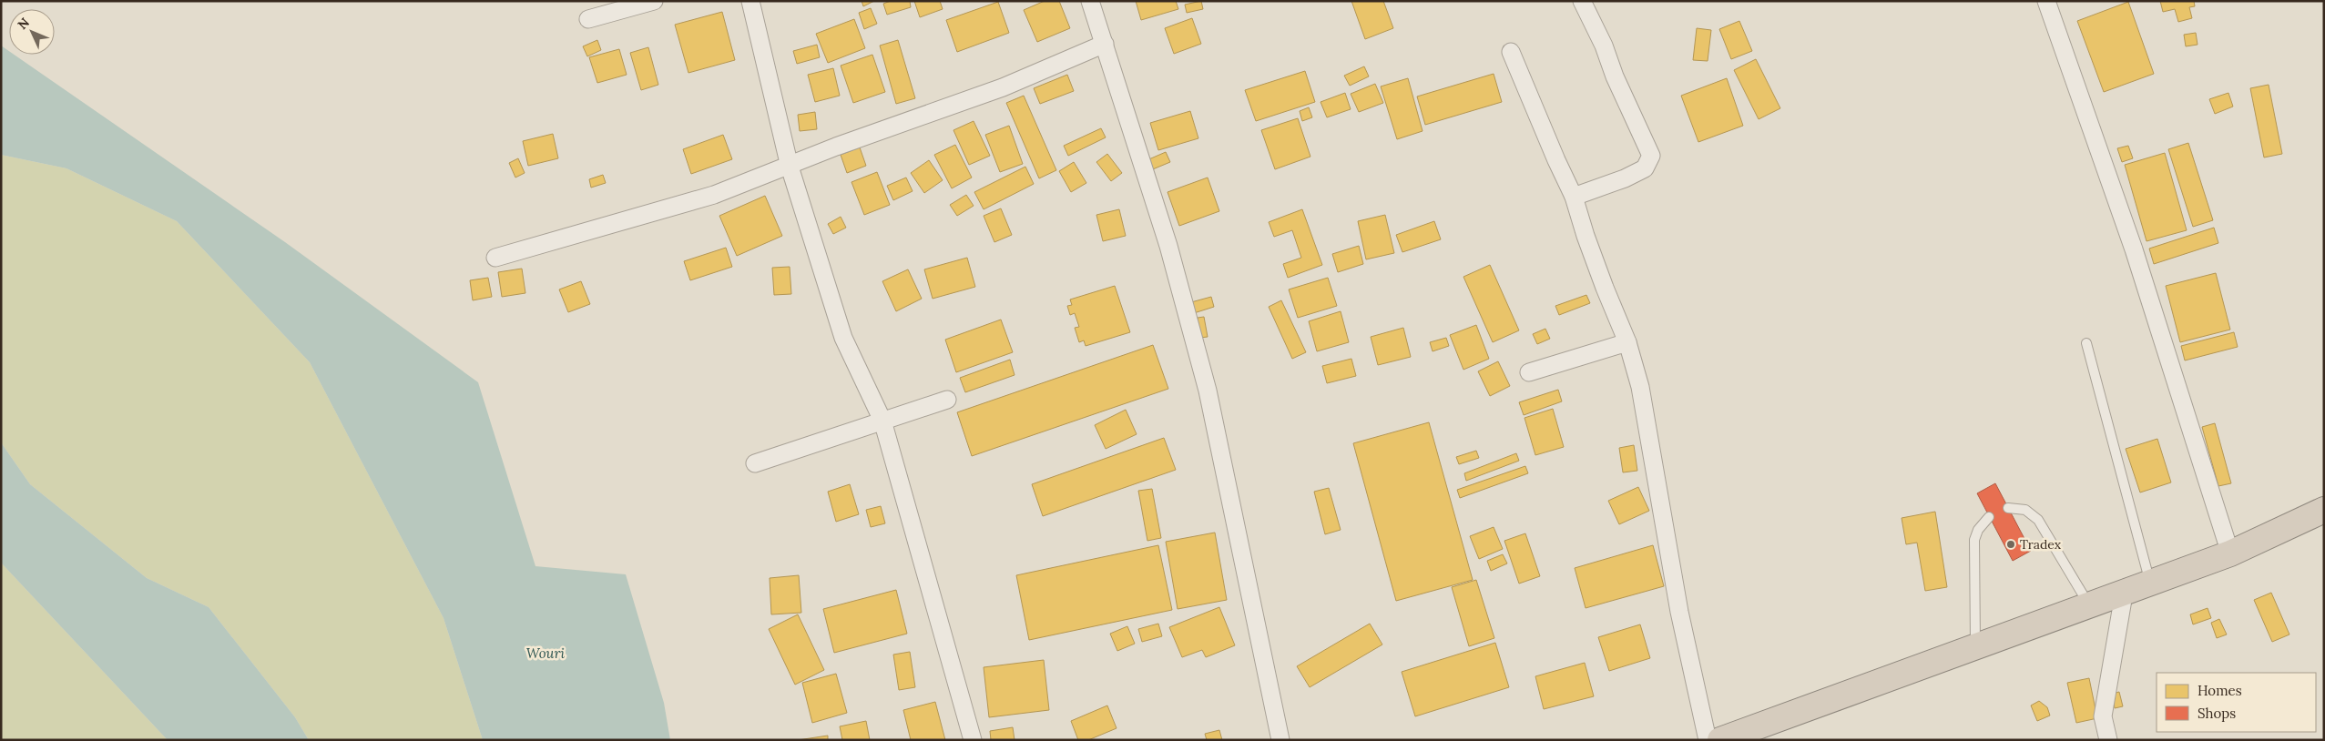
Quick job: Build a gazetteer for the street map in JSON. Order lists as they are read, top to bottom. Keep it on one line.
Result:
{"water":["Wouri"],"places":["Tradex"],"legend":["Homes","Shops"],"north":"top left"}
